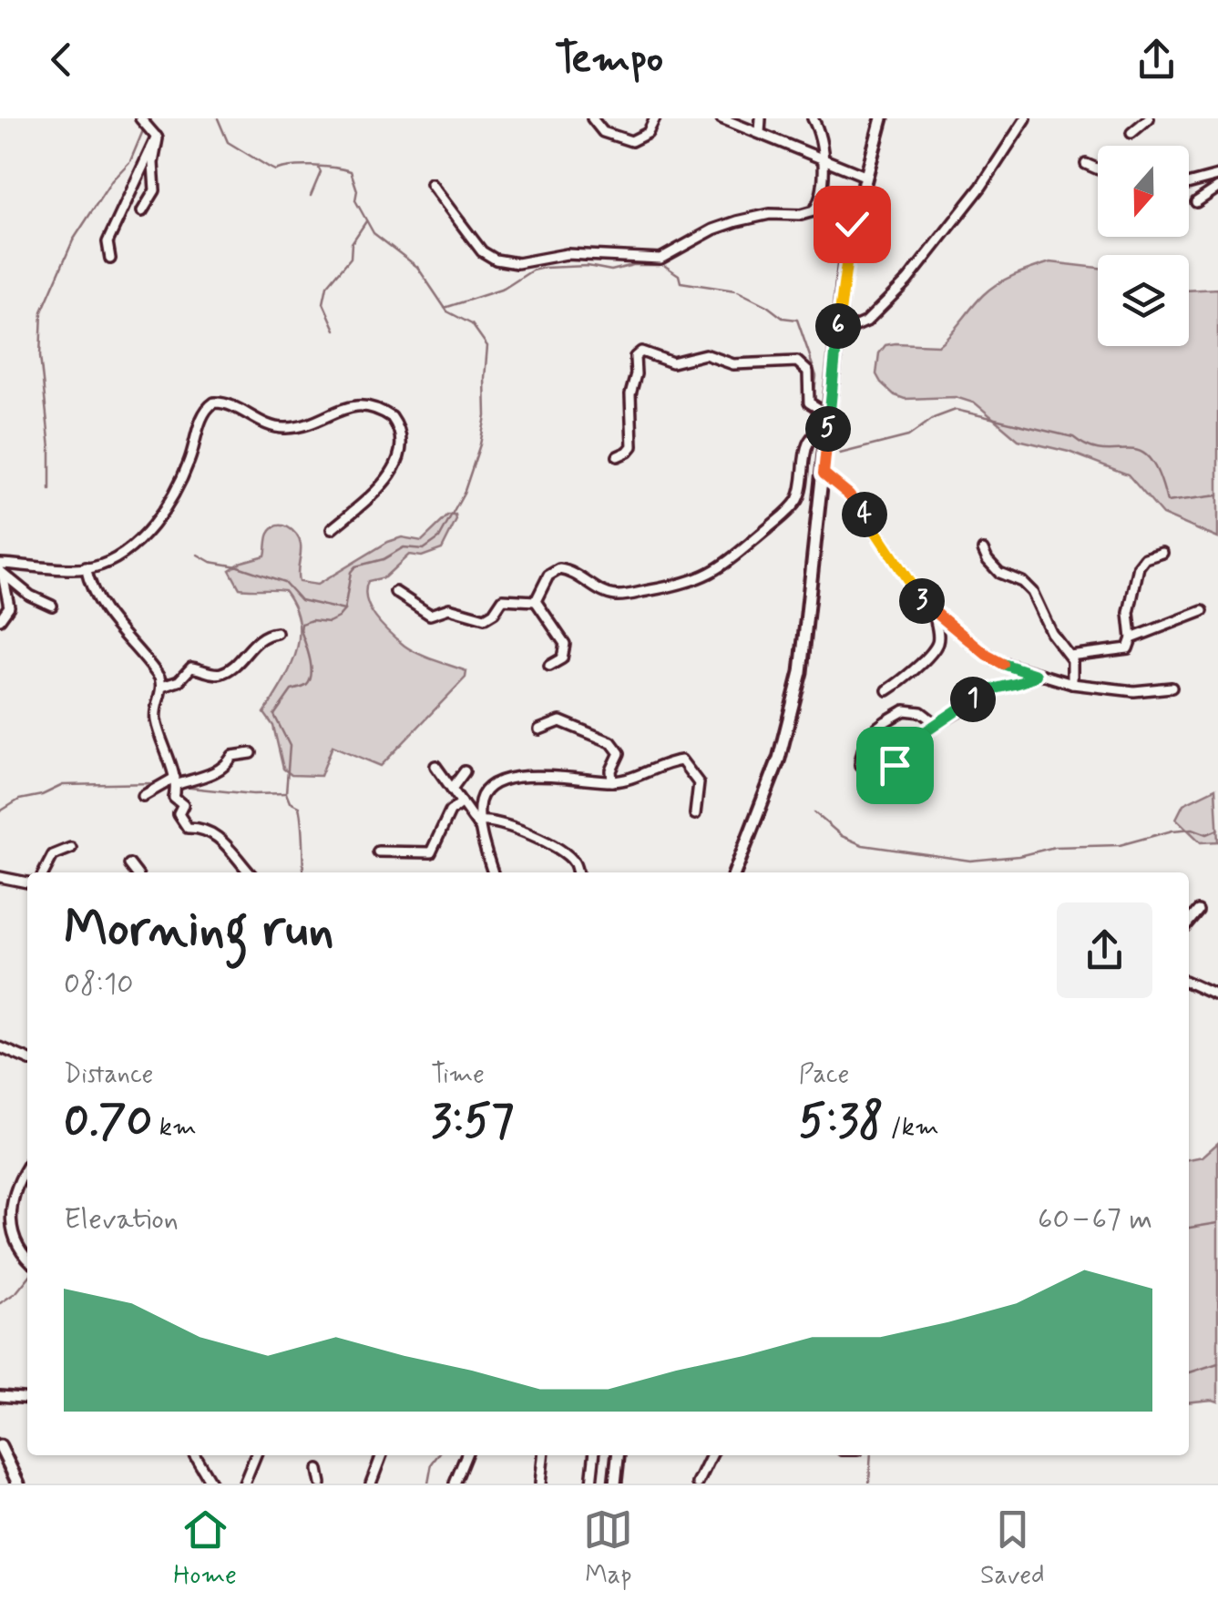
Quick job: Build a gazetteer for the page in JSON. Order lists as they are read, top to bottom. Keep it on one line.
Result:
{"north":"bottom","page":{"header":"Tempo","pins":["6","5","4","3","1"],"heading":["Morning run","08:10"],"stats":[["Distance","0.70 km"],["Time","3:57"],["Pace","5:38 /km"]],"chart":["Elevation","60–67 m"],"tabs":["Home","Map","Saved"]}}
